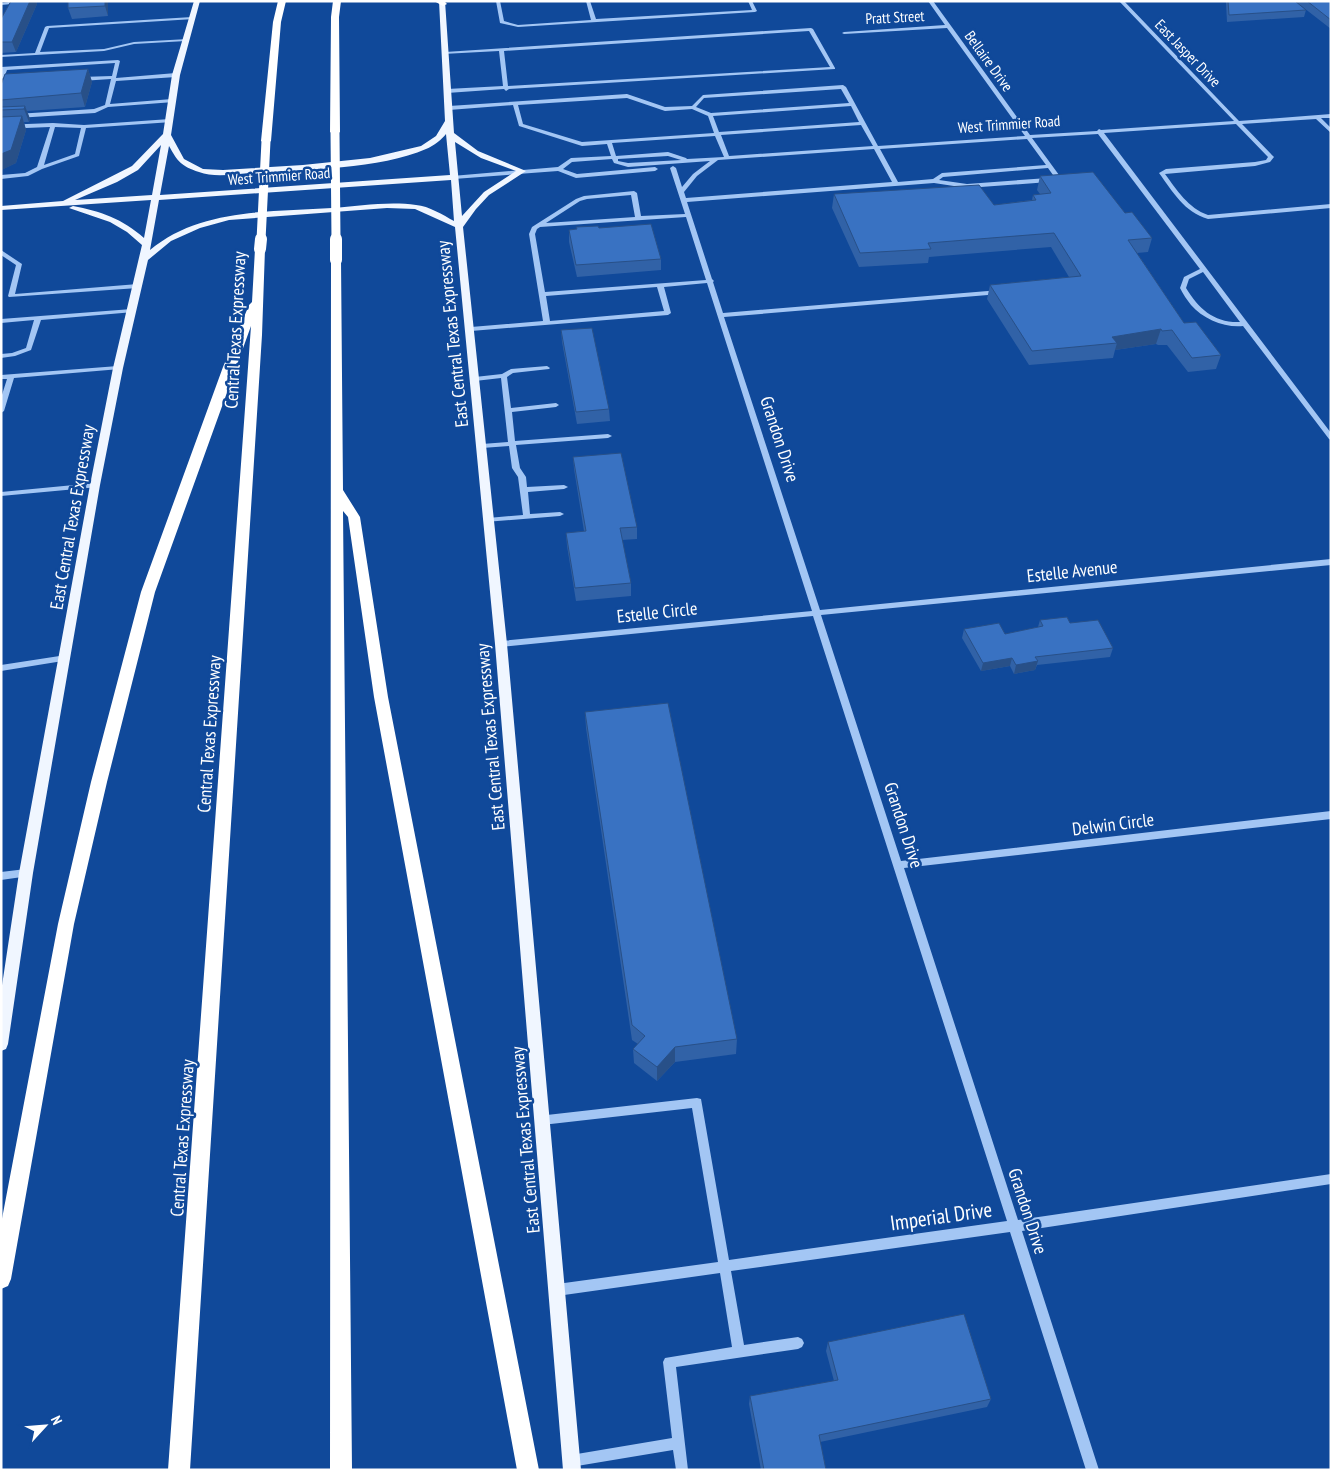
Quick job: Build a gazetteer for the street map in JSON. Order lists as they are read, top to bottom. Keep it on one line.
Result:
{"streets":{"highway":["Central Texas Expressway"],"main road":["West Trimmier Road","East Central Texas Expressway"],"street":["Pratt Street","East Jasper Drive","Bellaire Drive","Grandon Drive","Estelle Avenue","Estelle Circle","Delwin Circle","Imperial Drive"]},"crossings":[["Pratt Street","Bellaire Drive"],["East Jasper Drive","West Trimmier Road"],["Bellaire Drive","West Trimmier Road"],["West Trimmier Road","East Central Texas Expressway"],["West Trimmier Road","Grandon Drive"],["East Central Texas Expressway","Estelle Circle"],["East Central Texas Expressway","Imperial Drive"],["Grandon Drive","Estelle Avenue"],["Grandon Drive","Estelle Circle"],["Grandon Drive","Delwin Circle"],["Grandon Drive","Imperial Drive"],["Estelle Avenue","Estelle Circle"]],"north":"top right"}
